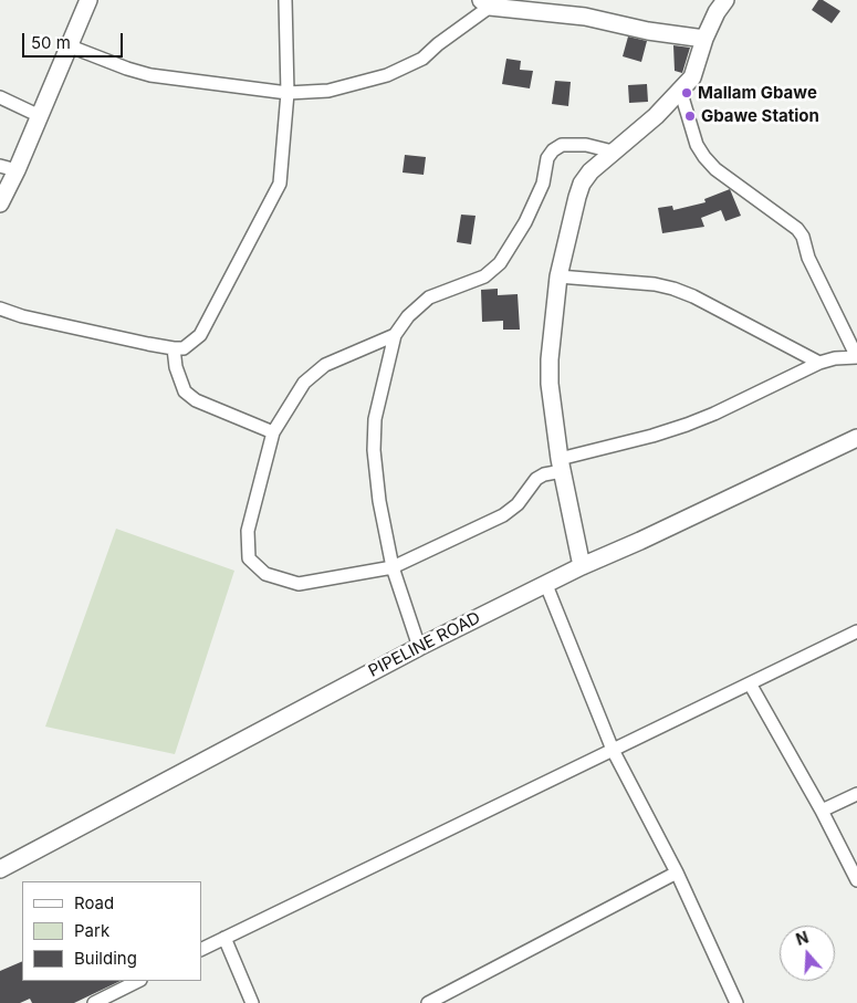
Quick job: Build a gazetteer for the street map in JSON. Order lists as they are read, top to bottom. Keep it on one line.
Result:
{"streets":{"street":["PIPELINE ROAD"]},"places":["Mallam Gbawe","Gbawe Station"],"legend":["Road","Park","Building"],"scale_bar":"50 m","north":"top"}
